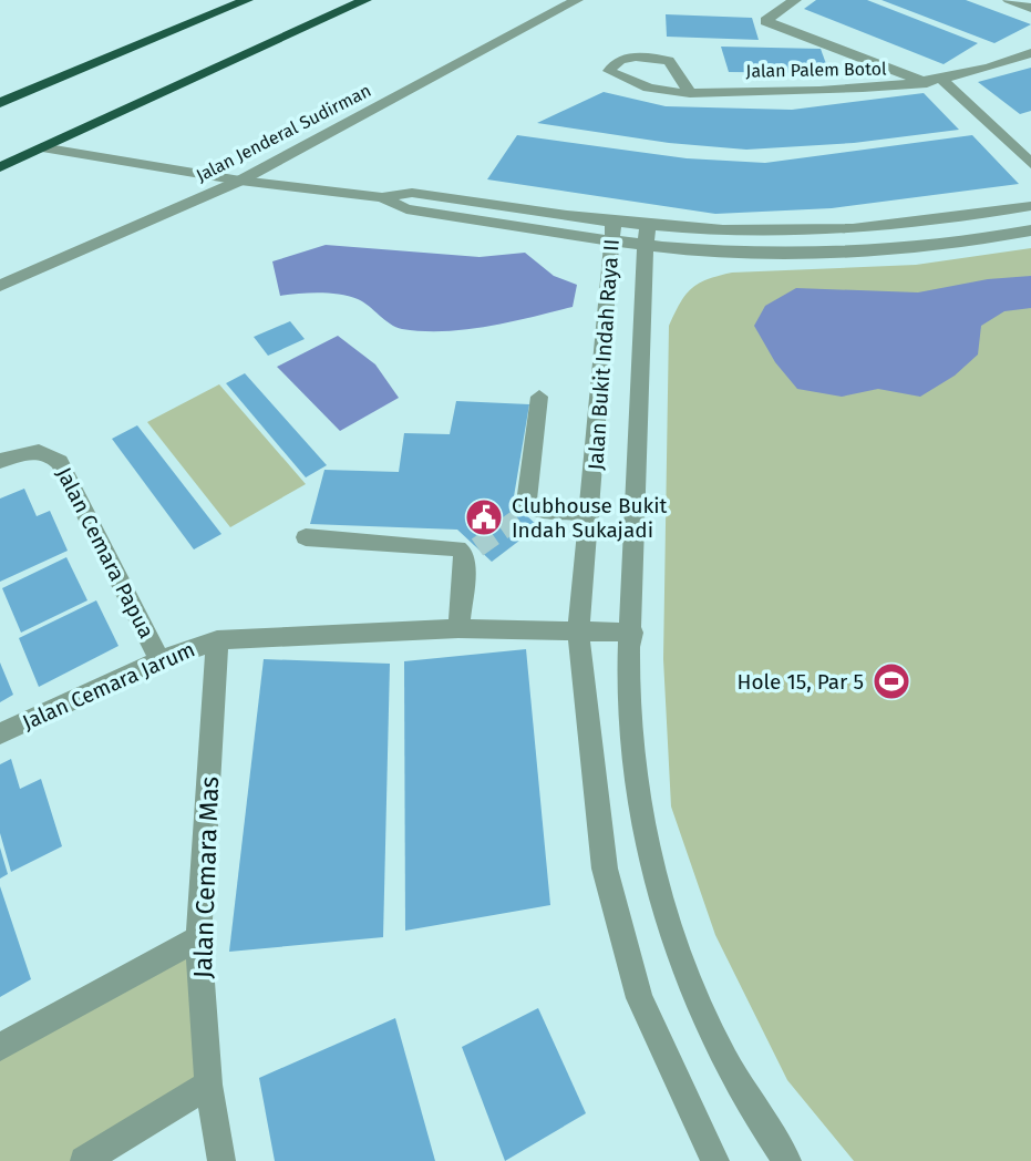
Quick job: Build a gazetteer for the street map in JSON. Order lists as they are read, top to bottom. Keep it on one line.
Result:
{"streets":{"street":["Jalan Palem Botol","Jalan Jenderal Sudirman","Jalan Bukit Indah Raya II","Jalan Cemara Papua","Jalan Cemara Jarum","Jalan Cemara Mas"]},"crossings":[["Jalan Bukit Indah Raya II","Jalan Cemara Jarum"],["Jalan Cemara Papua","Jalan Cemara Jarum"],["Jalan Cemara Jarum","Jalan Cemara Mas"]],"places":{"public building":["Clubhouse Bukit Indah Sukajadi"],"sports":["Hole 15, Par 5"]}}
